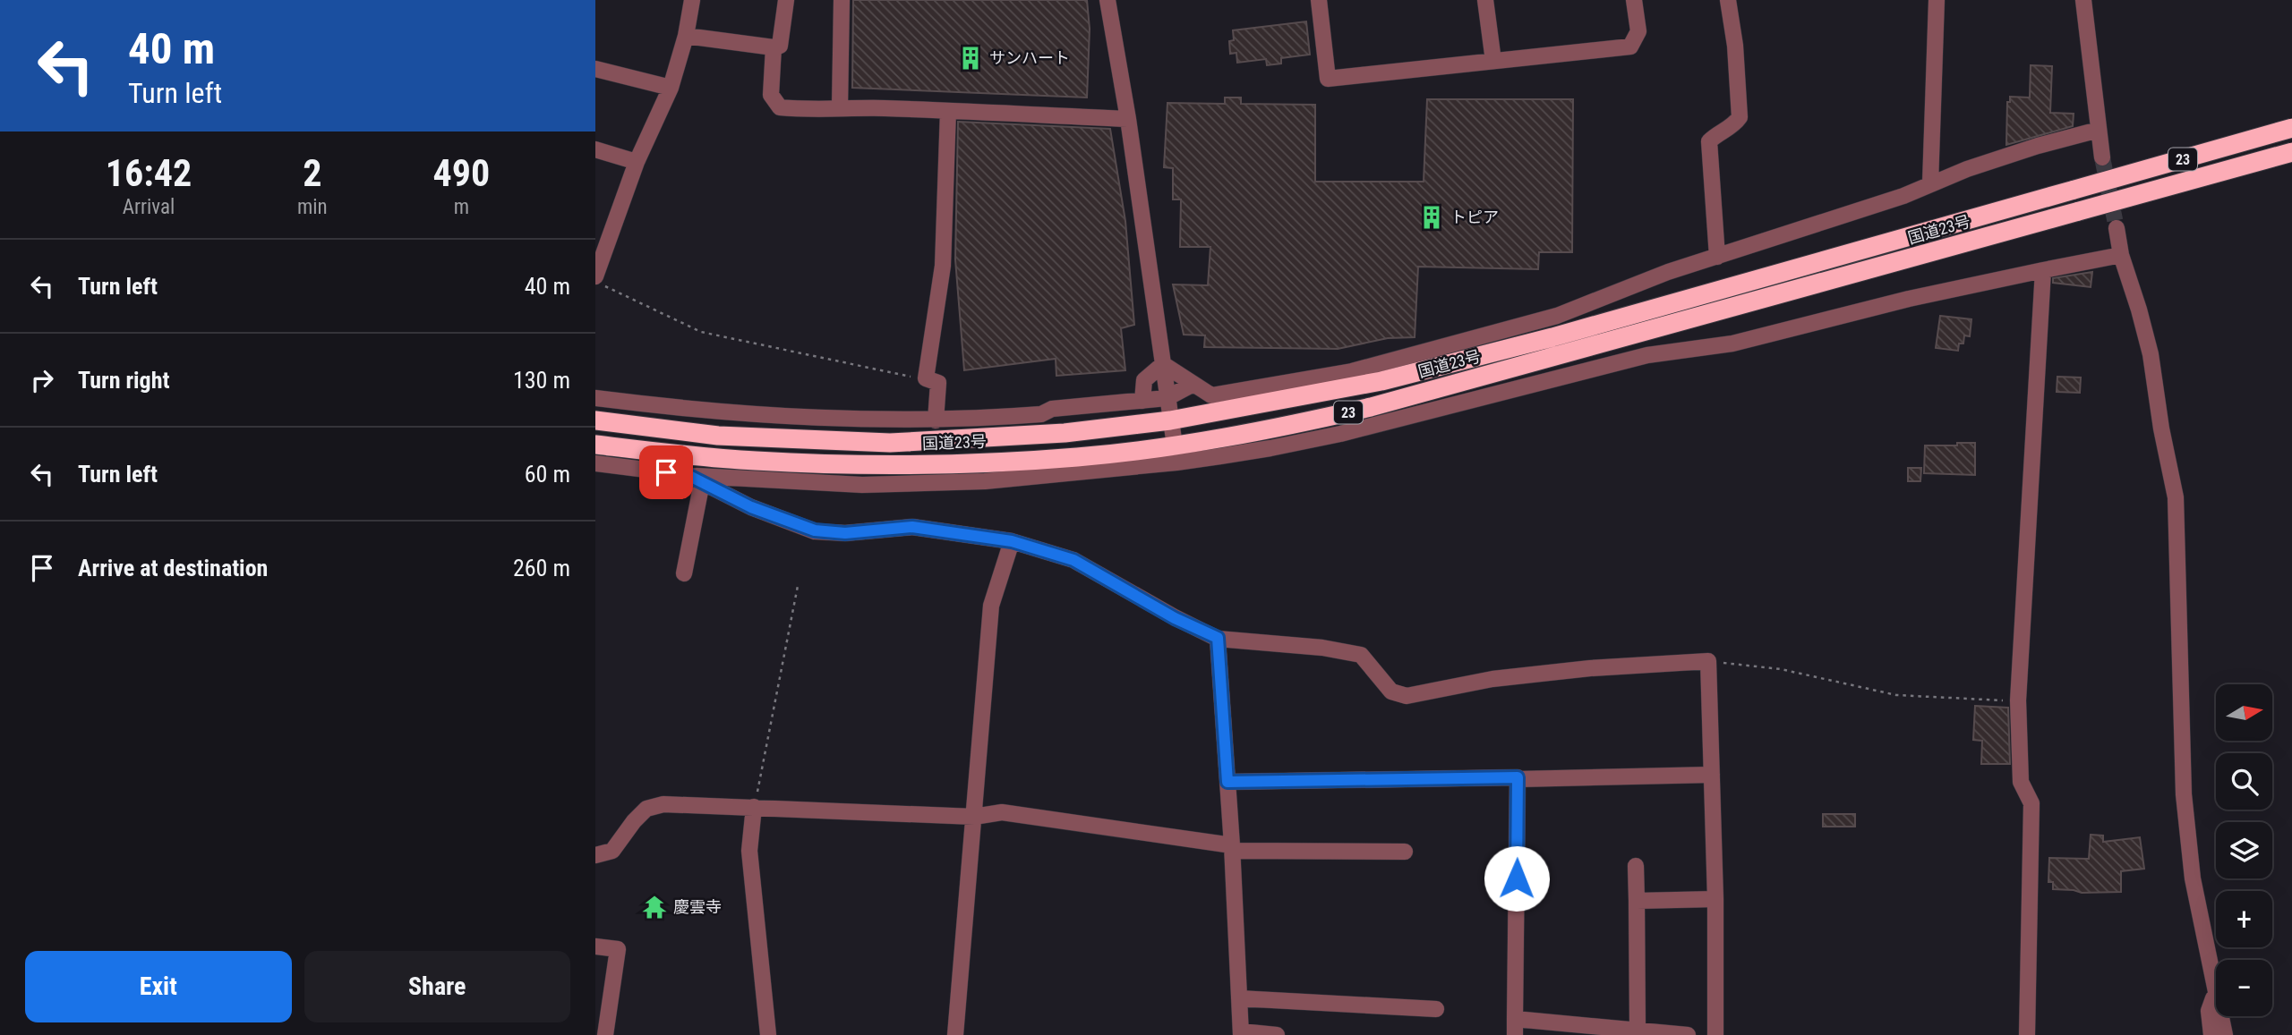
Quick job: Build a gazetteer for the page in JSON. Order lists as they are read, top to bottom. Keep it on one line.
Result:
{"streets":{"highway":["23","国道23号"]},"places":{"building":["サンハート","トピア"],"temple":["慶雲寺"]},"north":"right","page":{"turn":["40 m","Turn left"],"eta":["16:42","Arrival","2","min","490","m"],"list":[{"name":"Turn left","value":"40 m"},{"name":"Turn right","value":"130 m"},{"name":"Turn left","value":"60 m"},{"name":"Arrive at destination","value":"260 m"}],"map_buttons":["+","−"],"buttons":["Exit","Share"]}}
